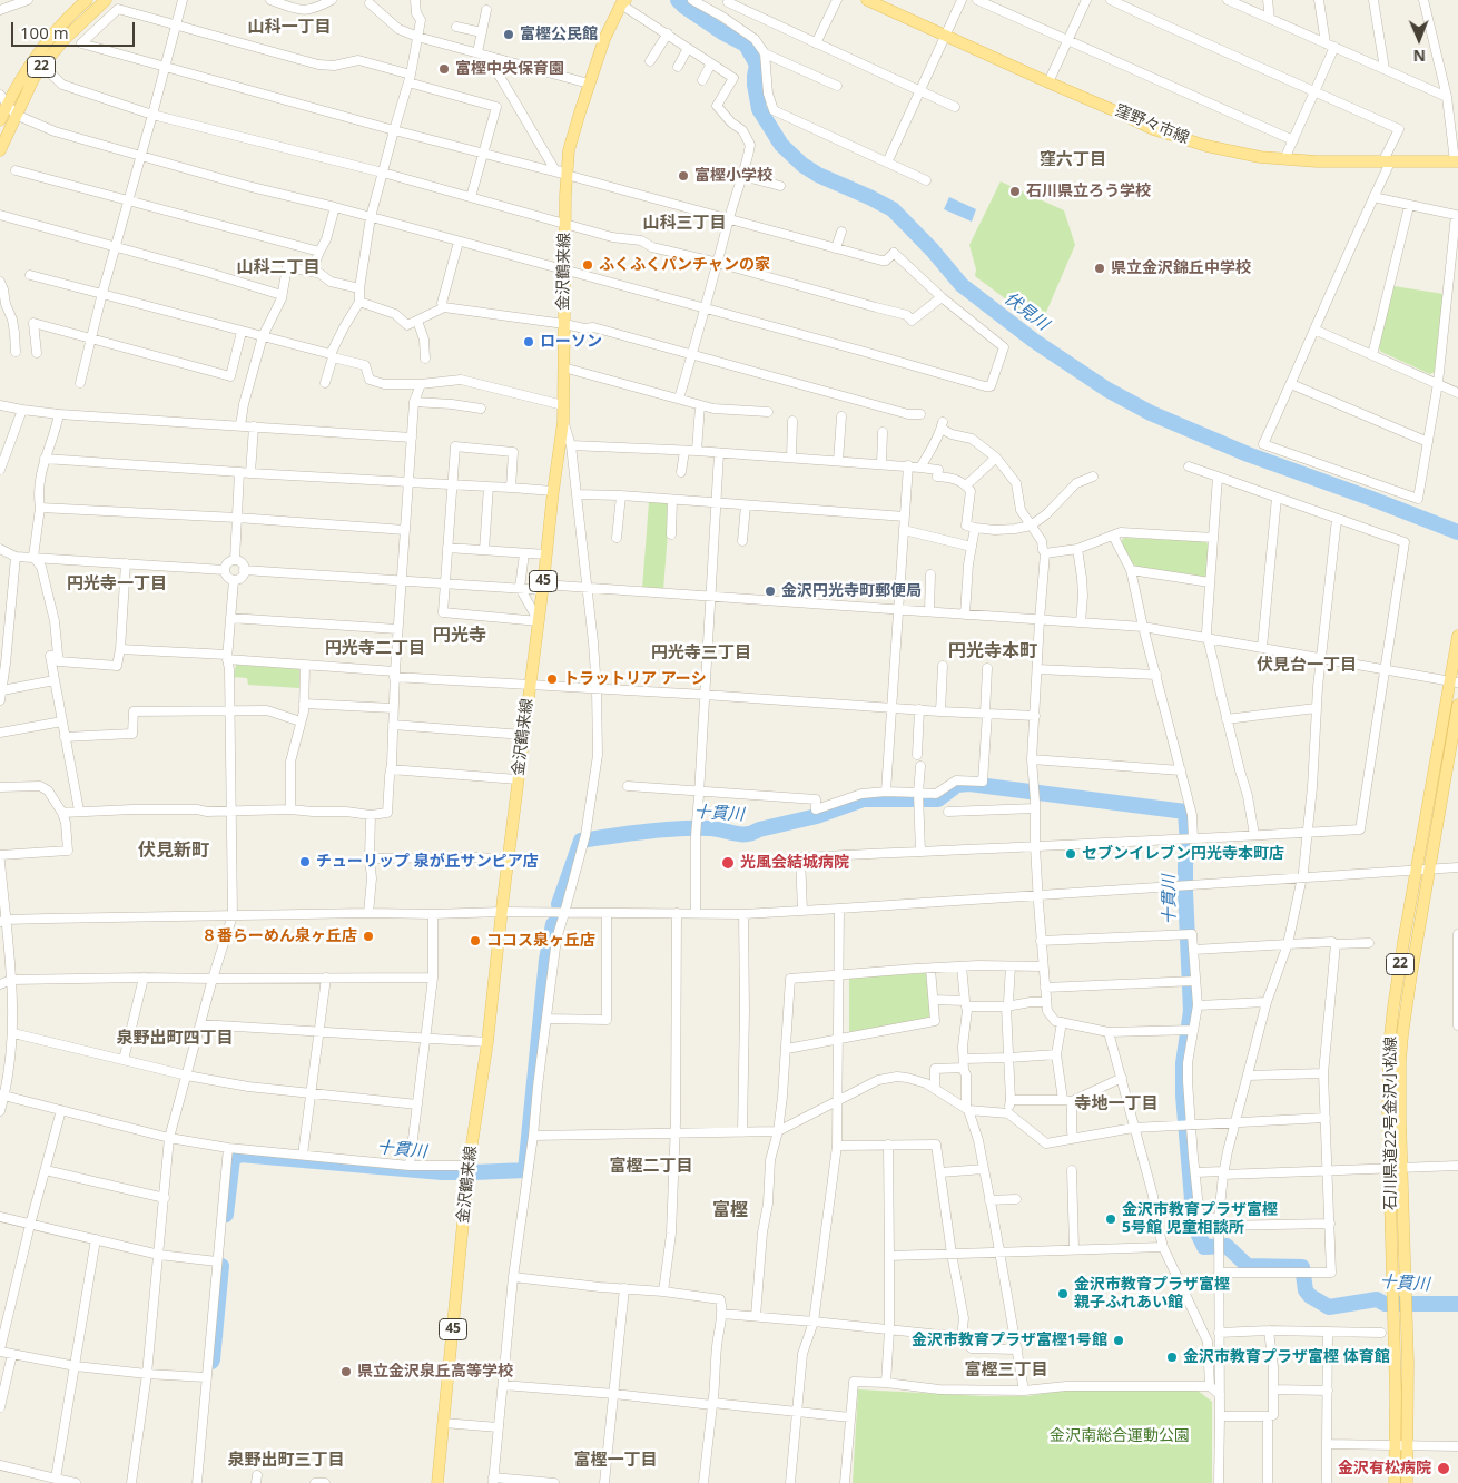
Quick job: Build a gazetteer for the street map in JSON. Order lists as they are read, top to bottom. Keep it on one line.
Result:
{"streets":{"main road":["22","窪野々市線","金沢鶴来線","45","石川県道22号金沢小松線"]},"districts":["山科一丁目","窪六丁目","山科三丁目","山科二丁目","円光寺一丁目","円光寺","円光寺二丁目","円光寺本町","円光寺三丁目","伏見台一丁目","伏見新町","泉野出町四丁目","寺地一丁目","富樫二丁目","富樫","富樫三丁目","泉野出町三丁目","富樫一丁目"],"water":["伏見川","十貫川"],"parks":["金沢南総合運動公園"],"places":["富樫公民館","富樫中央保育園","富樫小学校","石川県立ろう学校","ふくふくパンチャンの家","県立金沢錦丘中学校","ローソン","金沢円光寺町郵便局","トラットリア アーシ","セブンイレブン円光寺本町店","チューリップ 泉が丘サンピア店","光風会結城病院","８番らーめん泉ヶ丘店","ココス泉ヶ丘店","金沢市教育プラザ富樫 5号館 児童相談所","金沢市教育プラザ富樫 親子ふれあい館","金沢市教育プラザ富樫1号館","金沢市教育プラザ富樫 体育館","県立金沢泉丘高等学校","金沢有松病院"],"scale_bar":"100 m","north":"bottom"}
